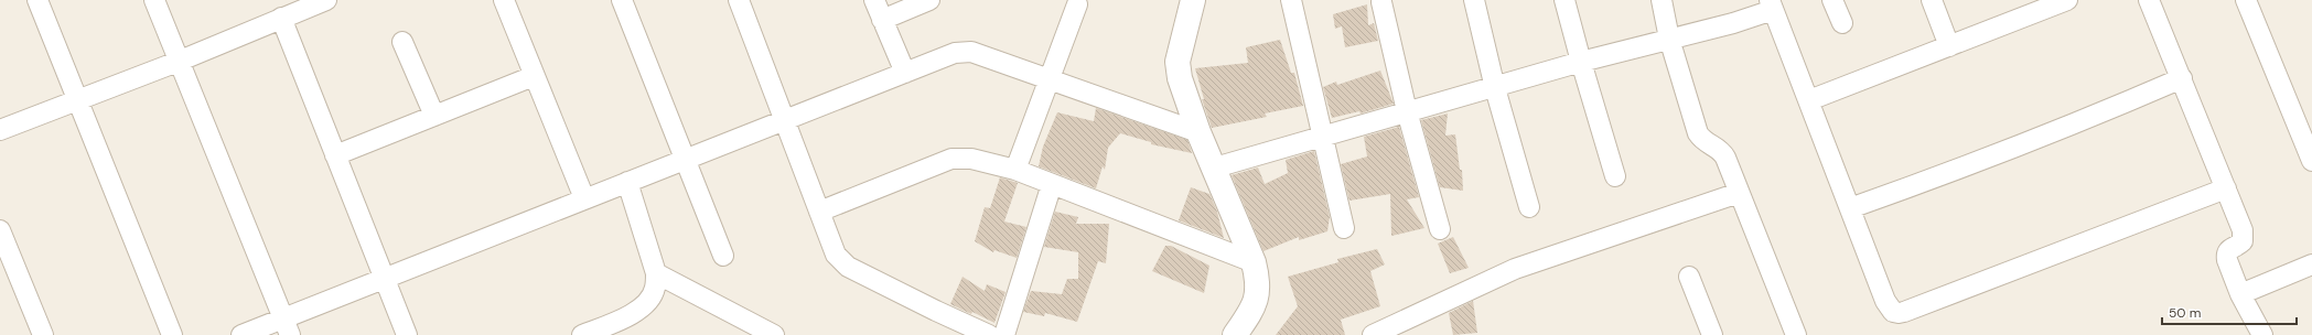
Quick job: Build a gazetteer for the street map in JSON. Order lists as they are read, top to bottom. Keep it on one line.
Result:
{"scale_bar":"50 m"}
